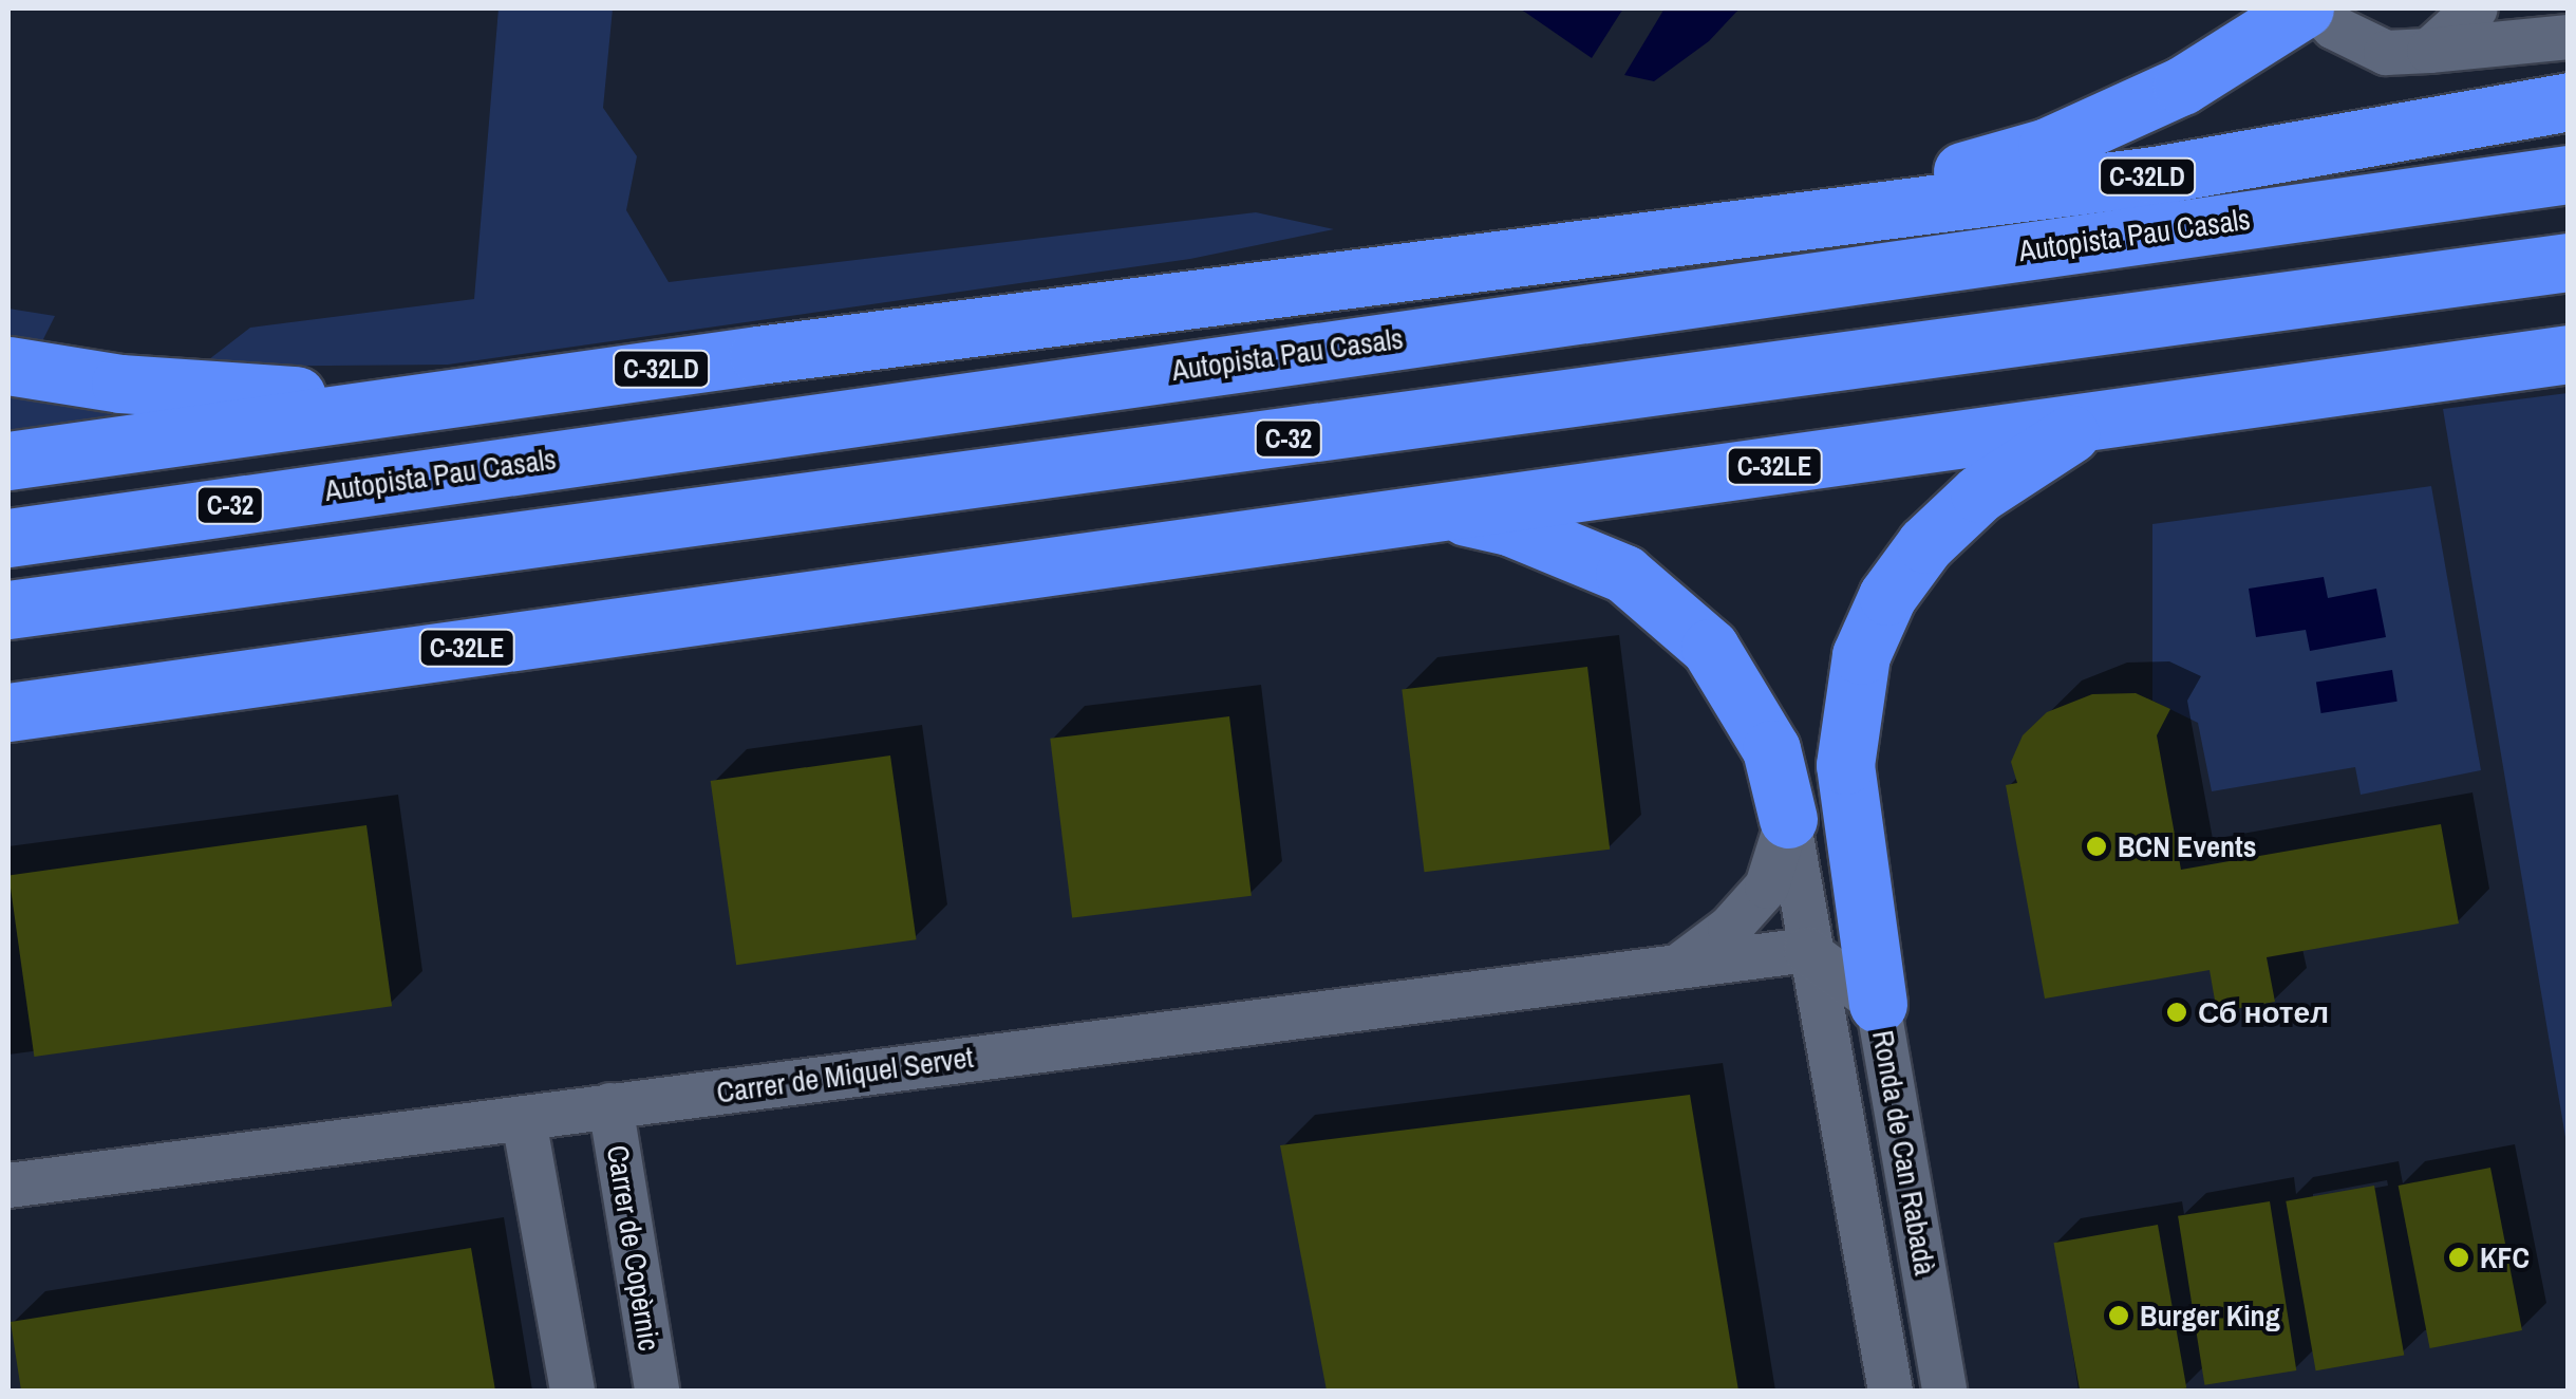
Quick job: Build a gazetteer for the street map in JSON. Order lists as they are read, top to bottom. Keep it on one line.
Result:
{"streets":{"highway":["C-32LD","Autopista Pau Casals","C-32","C-32LE"],"street":["Carrer de Miquel Servet","Ronda de Can Rabadà","Carrer de Copèrnic"]},"crossings":[["Carrer de Miquel Servet","Ronda de Can Rabadà"],["Carrer de Miquel Servet","Carrer de Copèrnic"]],"places":["BCN Events","Сб нотел","KFC","Burger King"]}
